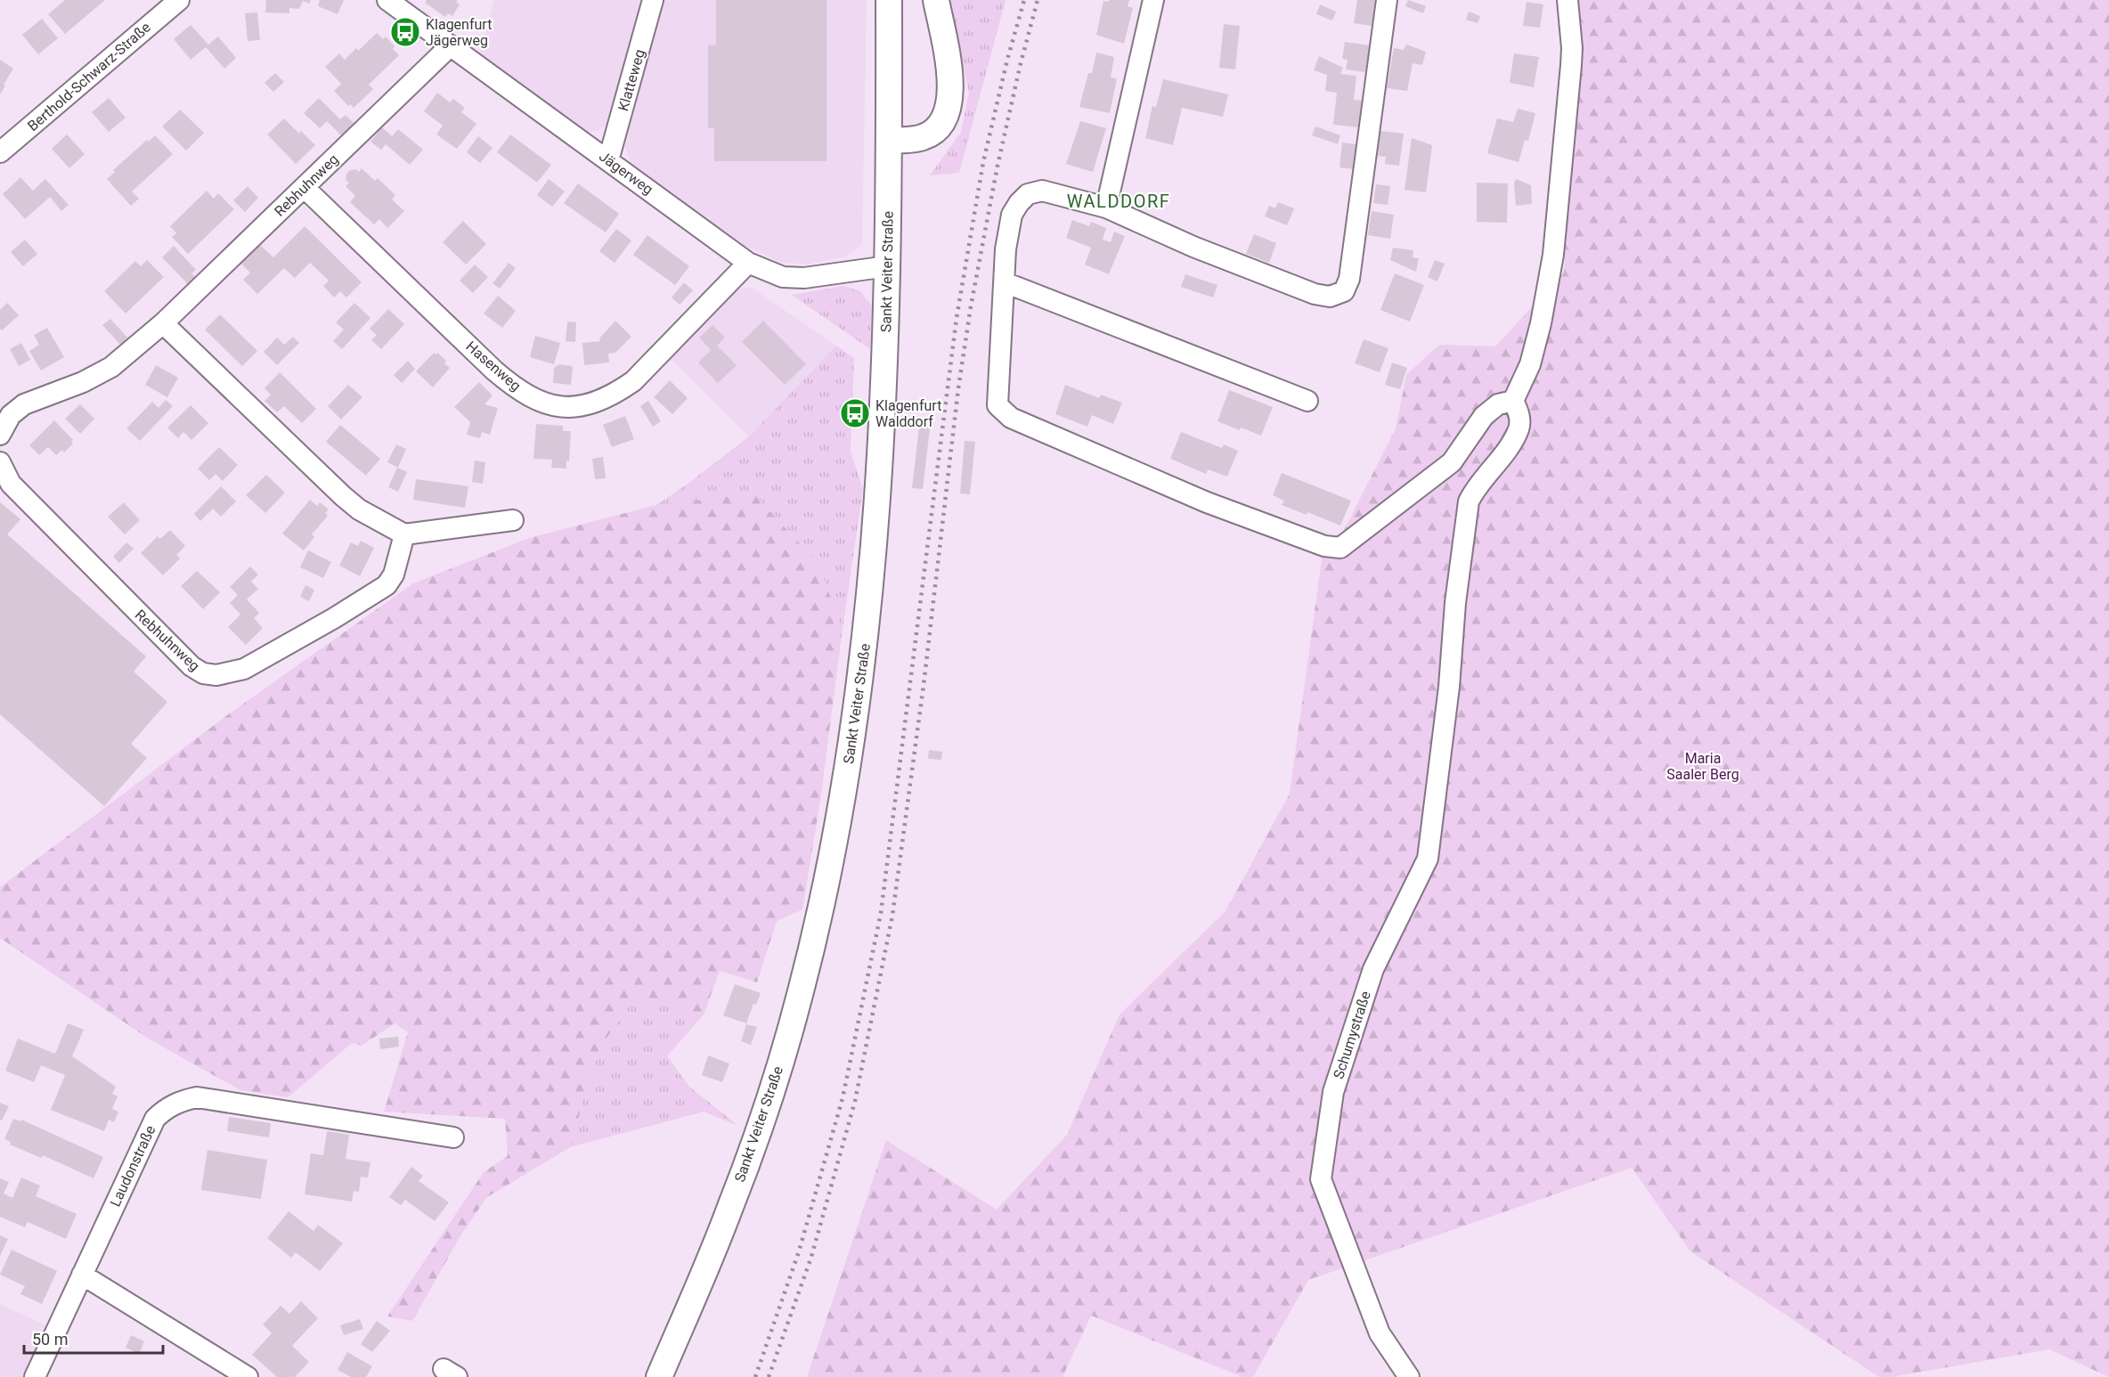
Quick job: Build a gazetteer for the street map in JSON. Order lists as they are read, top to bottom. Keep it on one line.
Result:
{"streets":{"main road":["Sankt Veiter Straße"],"street":["Berthold-Schwarz-Straße","Klatteweg","Jägerweg","Rebhuhnweg","Hasenweg","Schumystraße","Laudonstraße"]},"crossings":[["Klatteweg","Jägerweg"],["Jägerweg","Rebhuhnweg"],["Jägerweg","Sankt Veiter Straße"],["Jägerweg","Hasenweg"],["Rebhuhnweg","Hasenweg"]],"districts":["WALDDORF"],"parks":["Maria Saaler Berg"],"places":{"bus stop":["Klagenfurt Jägerweg","Klagenfurt Walddorf"]},"scale_bar":"50 m"}
